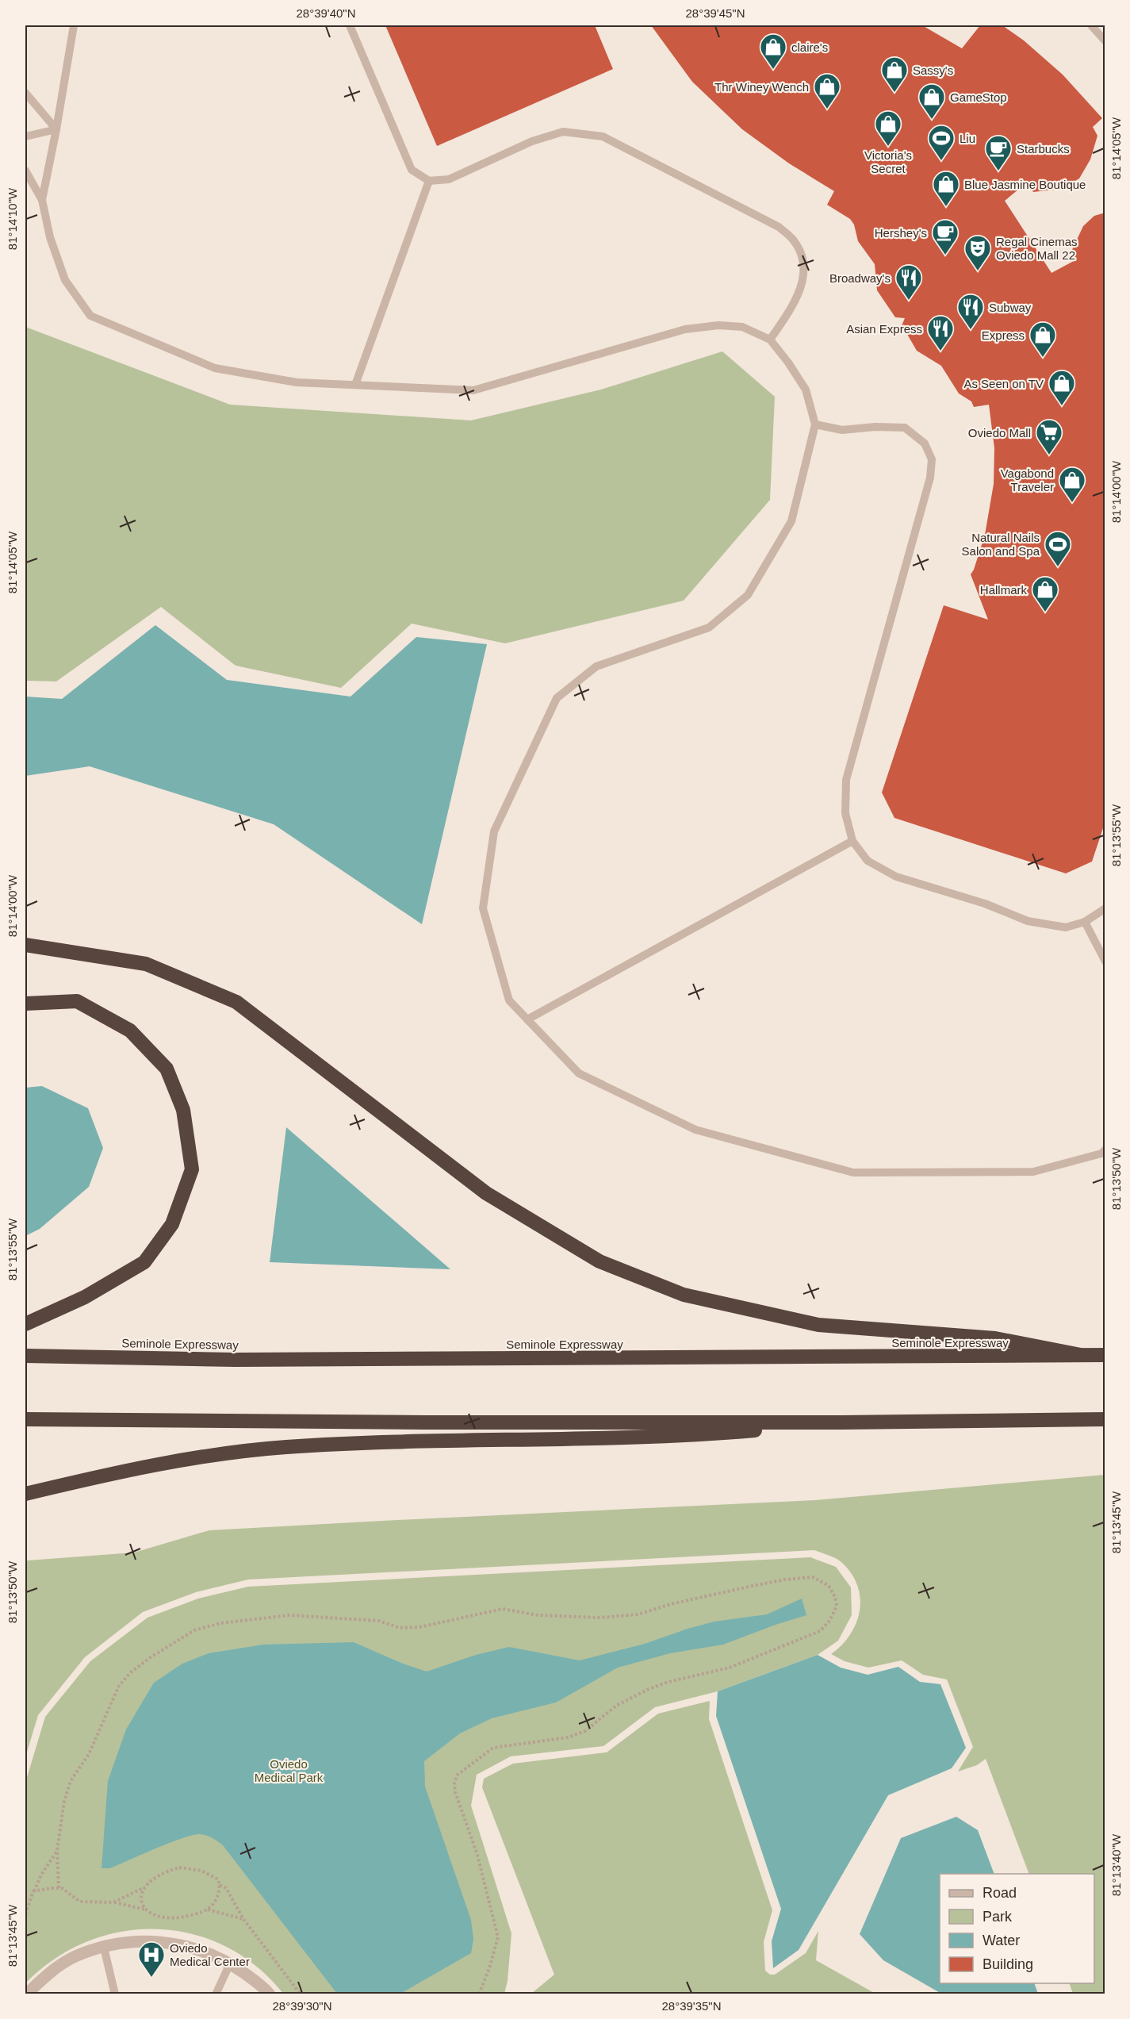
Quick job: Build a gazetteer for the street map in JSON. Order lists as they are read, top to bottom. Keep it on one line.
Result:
{"streets":{"highway":["Seminole Expressway"]},"parks":["Oviedo Medical Park"],"places":{"shop":["claire's","Sassy's","Thr Winey Wench","GameStop","Victoria's Secret","Blue Jasmine Boutique","Express","As Seen on TV","Vagabond Traveler","Hallmark"],"sports":["Liu","Natural Nails Salon and Spa"],"cafe":["Starbucks","Hershey's"],"theatre":["Regal Cinemas Oviedo Mall 22"],"restaurant":["Broadway's","Subway","Asian Express"],"supermarket":["Oviedo Mall"],"hospital":["Oviedo Medical Center"]},"legend":["Road","Park","Water","Building"],"coordinates":["28°39'40\"N","28°39'45\"N","81°14'05\"W","81°14'10\"W","81°14'00\"W","81°13'55\"W","81°13'50\"W","81°13'45\"W","81°13'40\"W","28°39'30\"N","28°39'35\"N"]}
